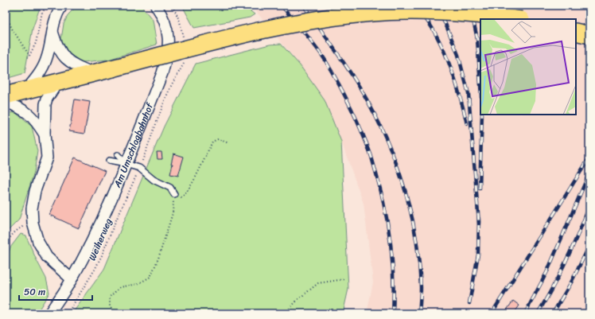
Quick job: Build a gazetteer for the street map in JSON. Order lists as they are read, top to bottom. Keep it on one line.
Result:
{"streets":{"street":["Am Umschlagbahnhof"],"path":["Weiherweg"]},"scale_bar":"50 m"}
